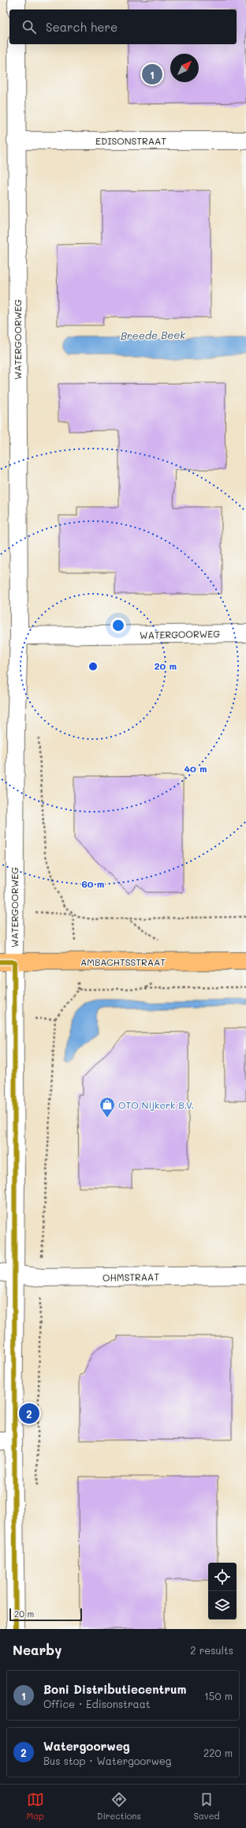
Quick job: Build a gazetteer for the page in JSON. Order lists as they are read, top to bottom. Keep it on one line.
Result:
{"streets":{"main road":["AMBACHTSSTRAAT"],"street":["EDISONSTRAAT","WATERGOORWEG","OHMSTRAAT"]},"crossings":[["EDISONSTRAAT","WATERGOORWEG"],["WATERGOORWEG","AMBACHTSSTRAAT"],["WATERGOORWEG","OHMSTRAAT"]],"water":["Breede Beek"],"places":{"shop":["OTO Nijkerk B.V."]},"scale_bar":"20 m","north":"top right","page":{"search":"Search here","pins":["1","2"],"scale":"20 m","heading":["Nearby","2 results"],"list":[{"mark":"1","name":"Boni Distributiecentrum","note":"Office · Edisonstraat","value":"150 m"},{"mark":"2","name":"Watergoorweg","note":"Bus stop · Watergoorweg","value":"220 m"}],"nav":["Map","Directions","Saved"]},"rings":["20 m","40 m","60 m"]}
